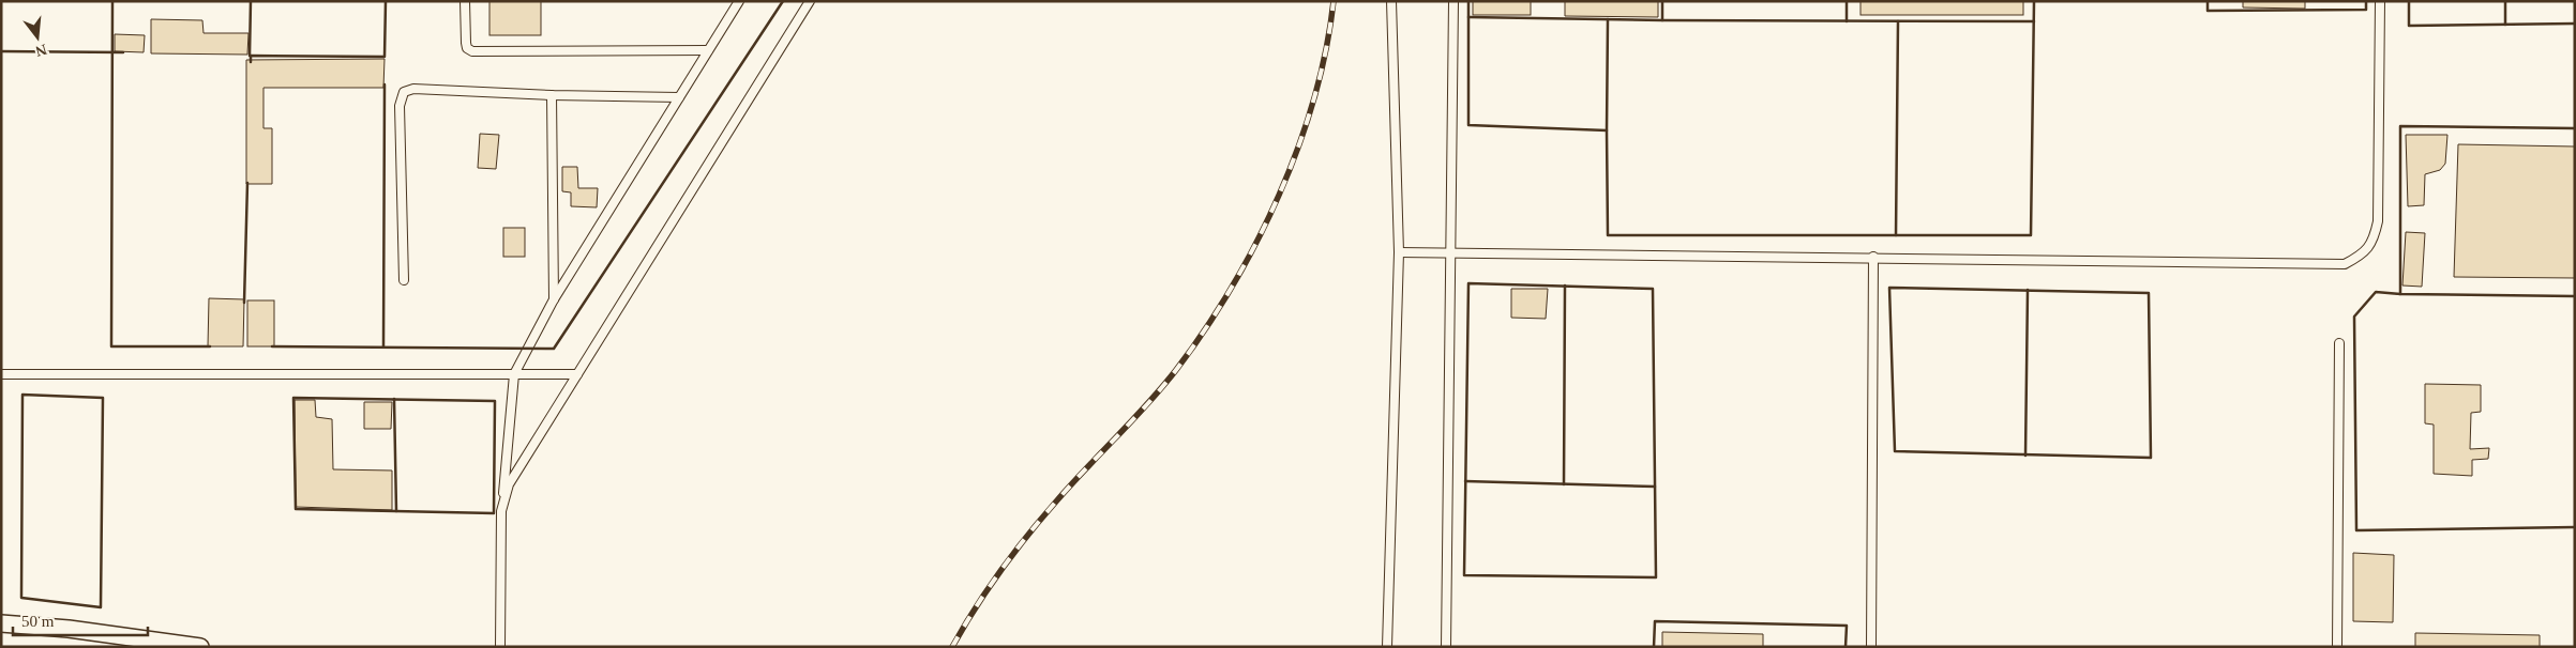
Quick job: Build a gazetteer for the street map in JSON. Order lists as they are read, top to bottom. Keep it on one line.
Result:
{"scale_bar":"50 m","north":"bottom"}
